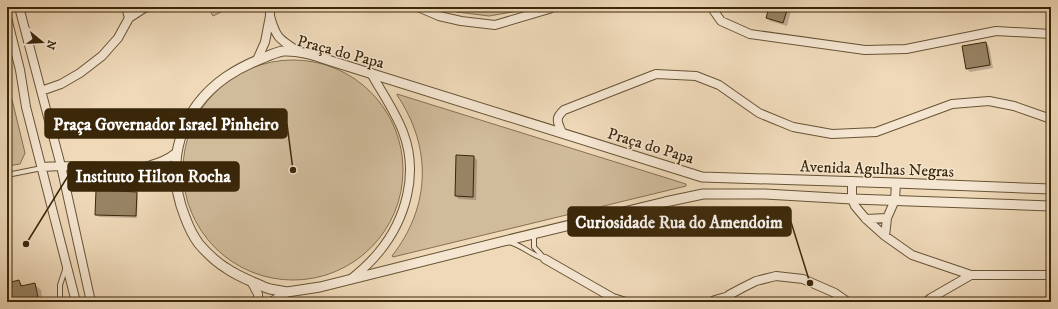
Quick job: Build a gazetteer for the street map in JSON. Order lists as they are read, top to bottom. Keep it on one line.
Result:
{"streets":{"street":["Praça do Papa","Avenida Agulhas Negras"]},"crossings":[["Praça do Papa","Avenida Agulhas Negras"]],"places":["Praça Governador Israel Pinheiro","Instituto Hilton Rocha","Curiosidade Rua do Amendoim"],"north":"right"}
